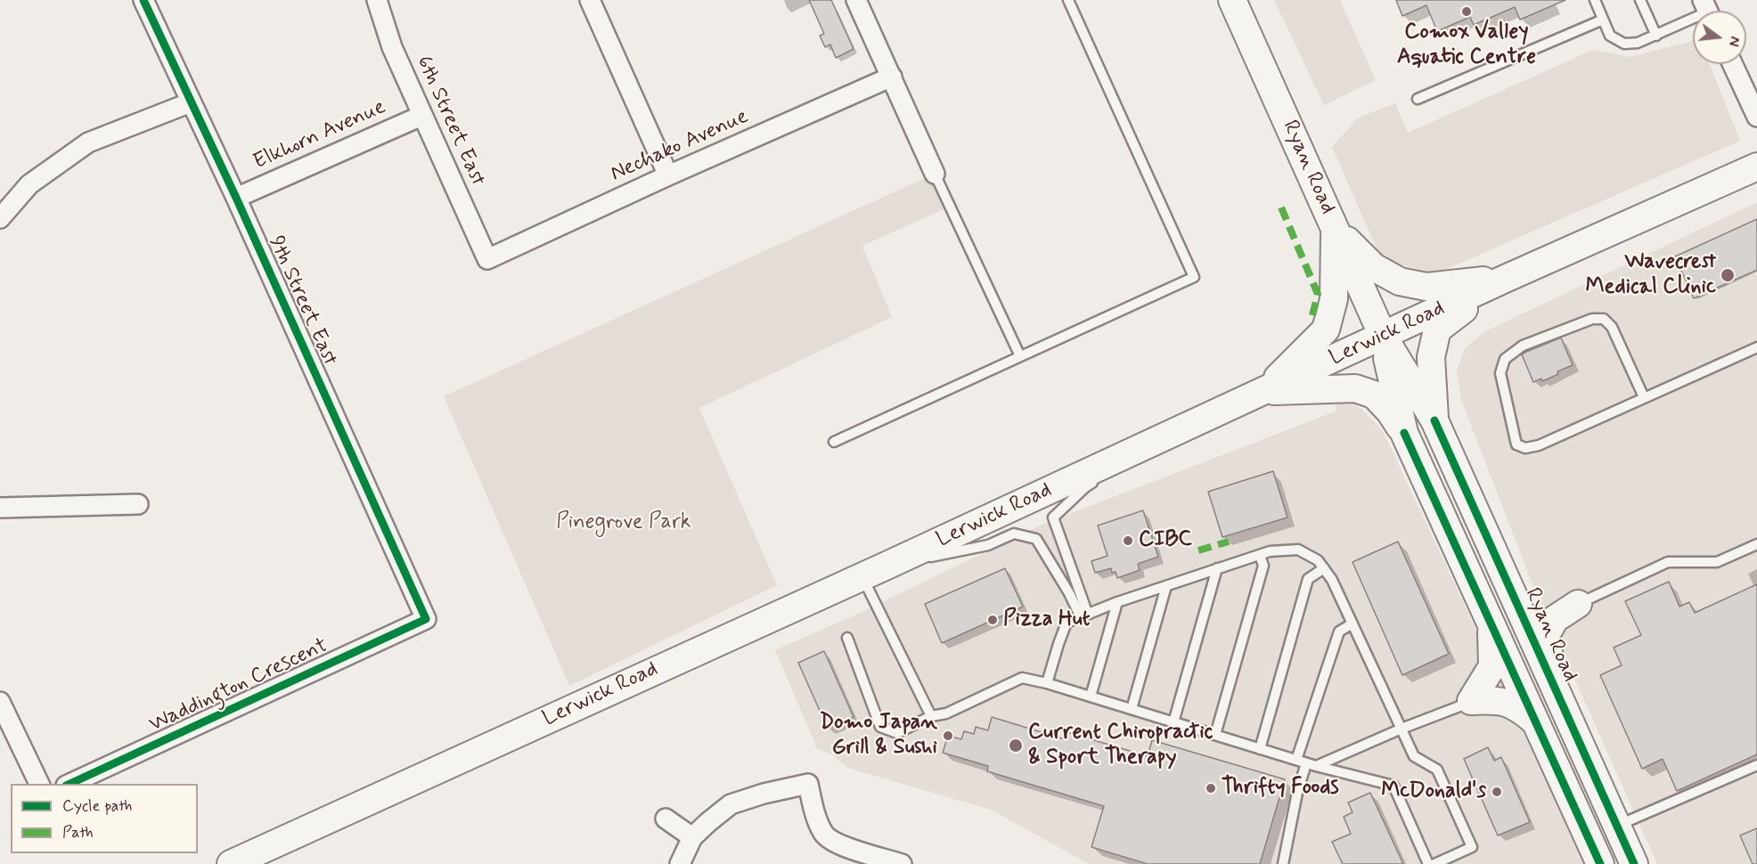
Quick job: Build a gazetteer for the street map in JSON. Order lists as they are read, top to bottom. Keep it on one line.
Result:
{"streets":{"main road":["Ryan Road","Lerwick Road"],"street":["6th Street East","Elkhorn Avenue","Nechako Avenue","9th Street East","Waddington Crescent"]},"crossings":[["6th Street East","Elkhorn Avenue"],["6th Street East","Nechako Avenue"],["Elkhorn Avenue","9th Street East"],["Ryan Road","Lerwick Road"],["9th Street East","Waddington Crescent"]],"parks":["Pinegrove Park"],"places":["Comox Valley Aquatic Centre","Wavecrest Medical Clinic","CIBC","Pizza Hut","Domo Japan Grill & Sushi","Current Chiropractic & Sport Therapy","Thrifty Foods","McDonald's"],"legend":["Cycle path","Path"],"north":"right"}
